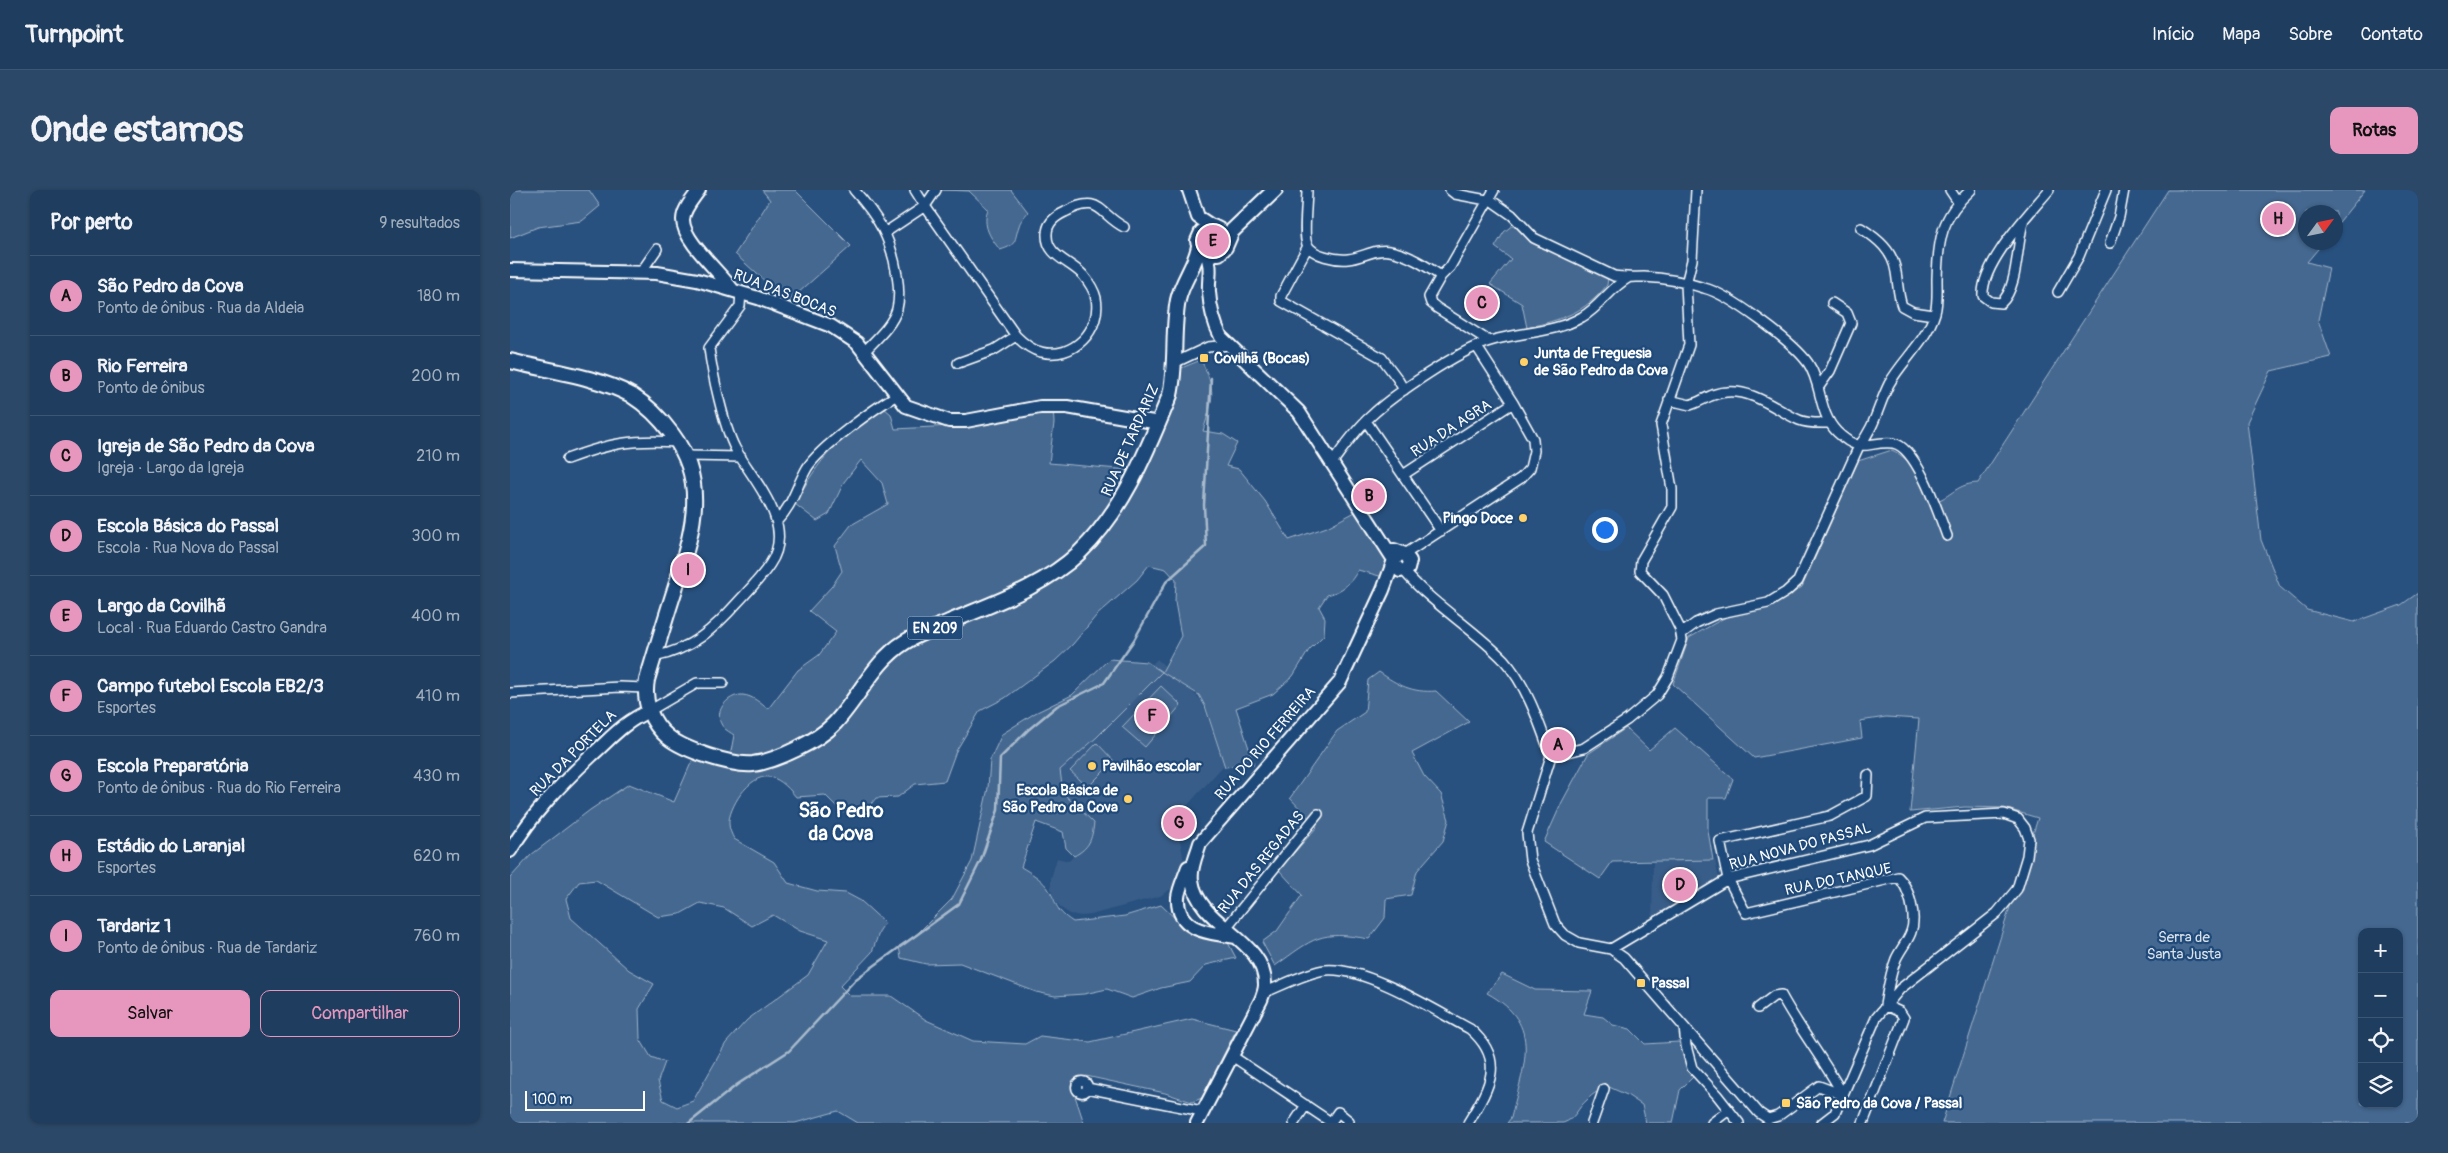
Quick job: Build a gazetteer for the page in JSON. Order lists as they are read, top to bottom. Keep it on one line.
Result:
{"streets":{"main road":["RUA DE TARDARIZ","EN 209"],"street":["RUA DAS BOCAS","RUA DA AGRA","RUA DO RIO FERREIRA","RUA DA PORTELA","RUA NOVA DO PASSAL","RUA DAS REGADAS","RUA DO TANQUE"]},"crossings":[["RUA DAS BOCAS","RUA DE TARDARIZ"],["RUA DE TARDARIZ","EN 209"],["RUA DE TARDARIZ","RUA DA PORTELA"],["RUA DO RIO FERREIRA","RUA DAS REGADAS"],["RUA NOVA DO PASSAL","RUA DO TANQUE"]],"districts":["São Pedro da Cova"],"parks":["Serra de Santa Justa"],"places":{"transit":["Covilhã (Bocas)","Passal","São Pedro da Cova / Passal"],"other":["Junta de Freguesia de São Pedro da Cova","Pingo Doce","Pavilhão escolar","Escola Básica de São Pedro da Cova"]},"scale_bar":"100 m","north":"top right","page":{"header":"Turnpoint","nav":["Início","Mapa","Sobre","Contato"],"buttons":["Rotas",["Salvar","Compartilhar"]],"title":"Onde estamos","heading":["Por perto","9 resultados"],"pins":["H","E","C","B","I","F","A","G","D"],"list":[{"mark":"A","name":"São Pedro da Cova","note":"Ponto de ônibus · Rua da Aldeia","value":"180 m"},{"mark":"B","name":"Rio Ferreira","note":"Ponto de ônibus","value":"200 m"},{"mark":"C","name":"Igreja de São Pedro da Cova","note":"Igreja · Largo da Igreja","value":"210 m"},{"mark":"D","name":"Escola Básica do Passal","note":"Escola · Rua Nova do Passal","value":"300 m"},{"mark":"E","name":"Largo da Covilhã","note":"Local · Rua Eduardo Castro Gandra","value":"400 m"},{"mark":"F","name":"Campo futebol Escola EB2/3","note":"Esportes","value":"410 m"},{"mark":"G","name":"Escola Preparatória","note":"Ponto de ônibus · Rua do Rio Ferreira","value":"430 m"},{"mark":"H","name":"Estádio do Laranjal","note":"Esportes","value":"620 m"},{"mark":"I","name":"Tardariz 1","note":"Ponto de ônibus · Rua de Tardariz","value":"760 m"}],"map_buttons":["+","−"],"scale":"100 m"}}
